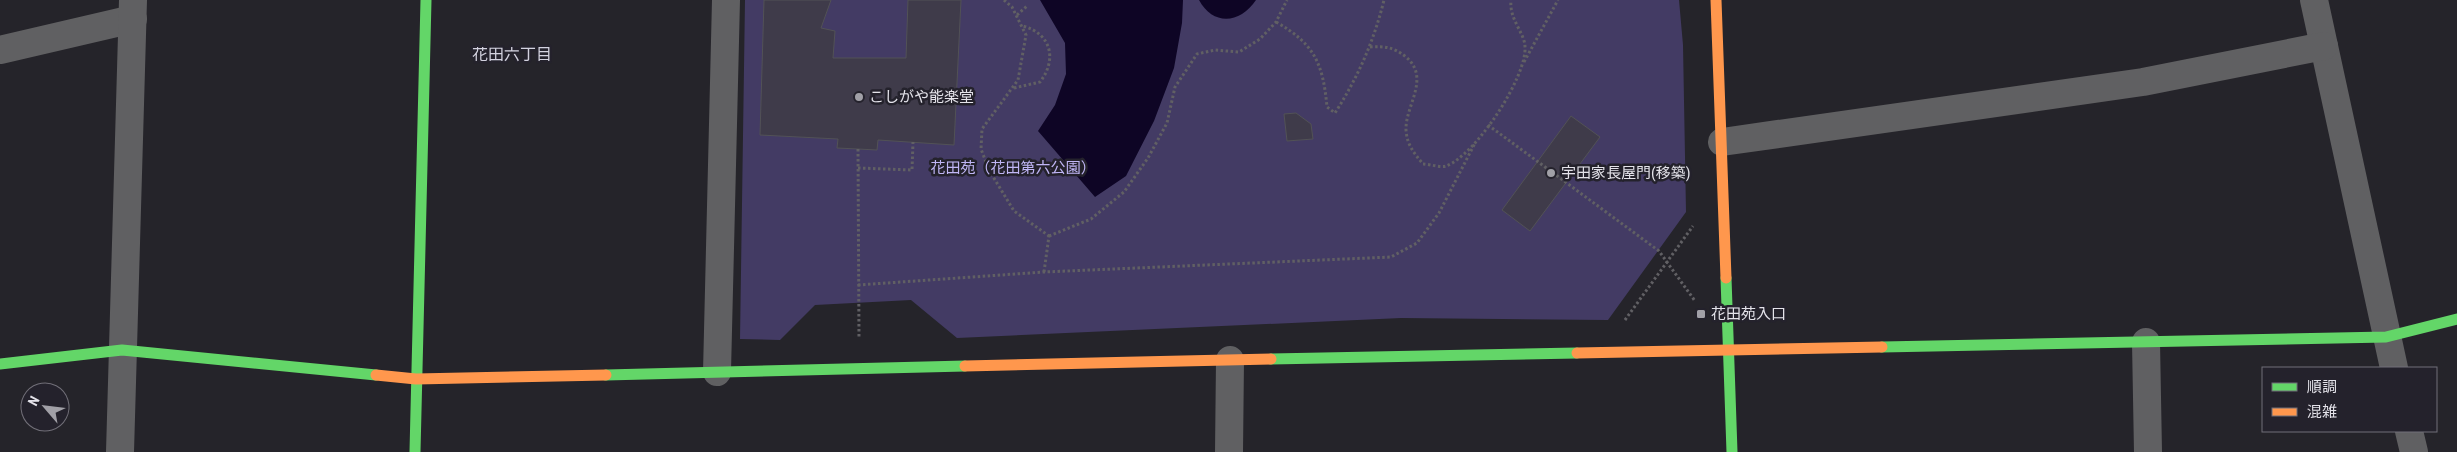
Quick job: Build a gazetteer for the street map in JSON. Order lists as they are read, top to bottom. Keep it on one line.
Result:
{"districts":["花田六丁目"],"parks":["花田苑（花田第六公園）"],"places":{"other":["こしがや能楽堂","宇田家長屋門(移築)"],"transit":["花田苑入口"]},"legend":["順調","混雑"],"north":"top left"}
